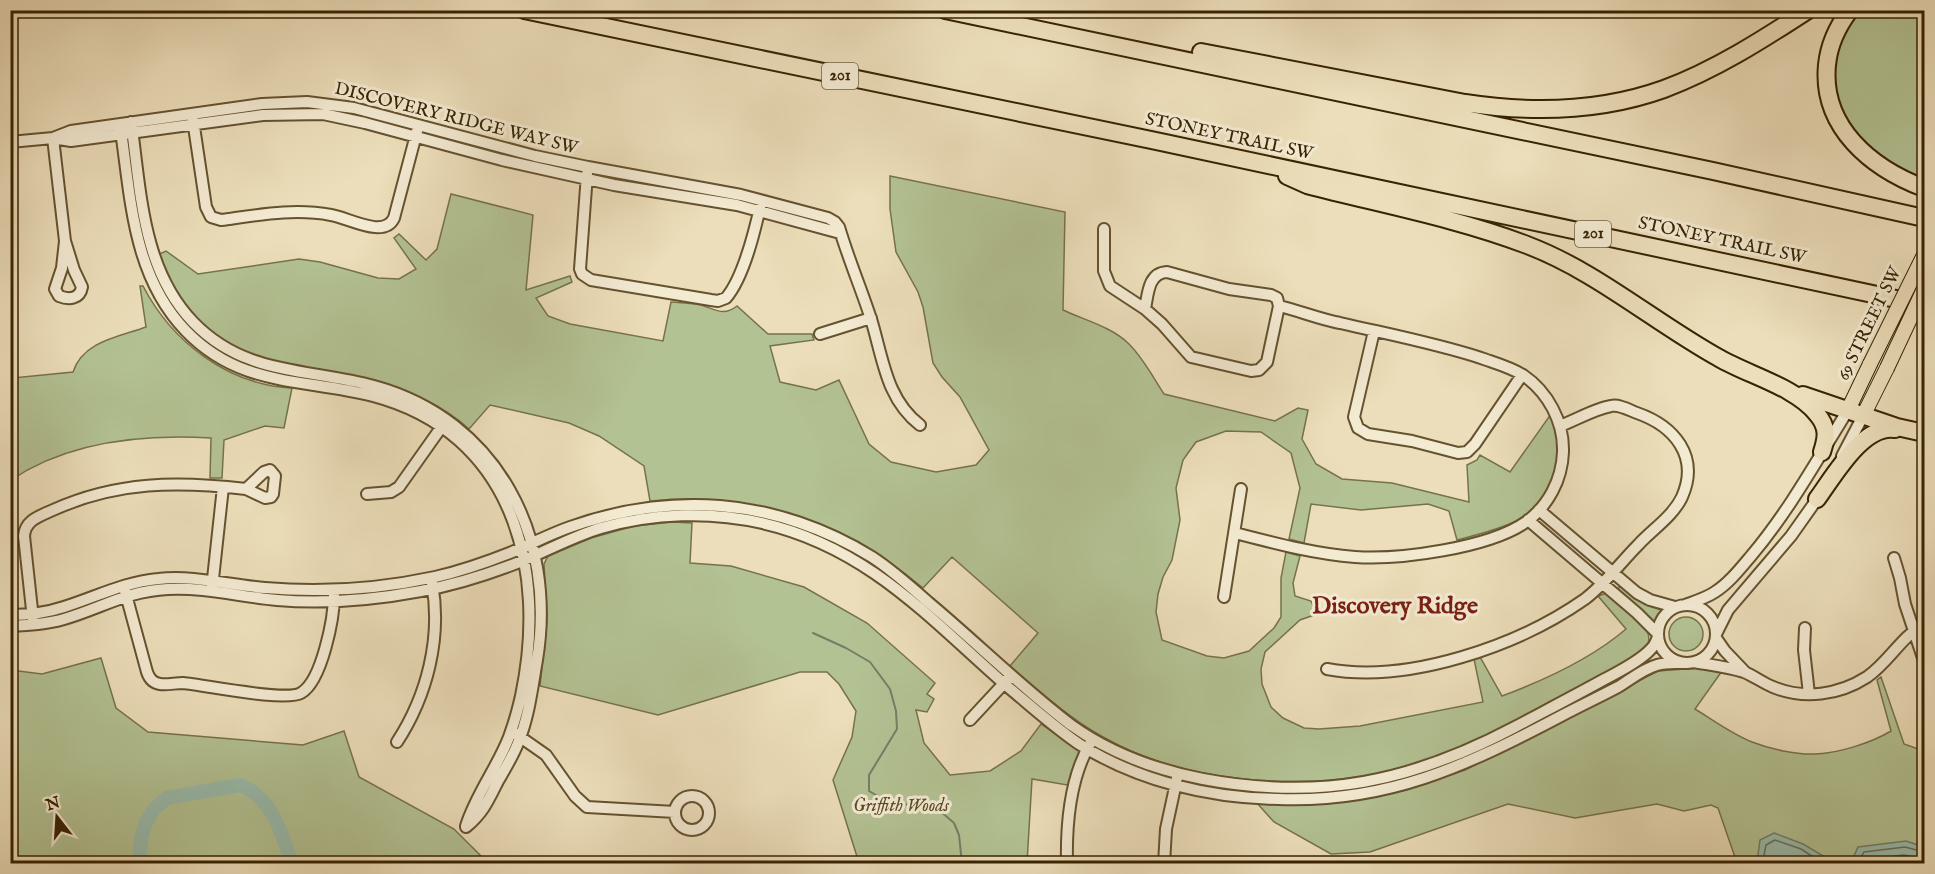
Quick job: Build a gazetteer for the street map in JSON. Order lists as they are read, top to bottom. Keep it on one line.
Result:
{"streets":{"highway":["201","STONEY TRAIL SW"],"main road":["69 STREET SW"],"street":["DISCOVERY RIDGE WAY SW"]},"districts":["Discovery Ridge"],"parks":["Griffith Woods"],"north":"top"}
